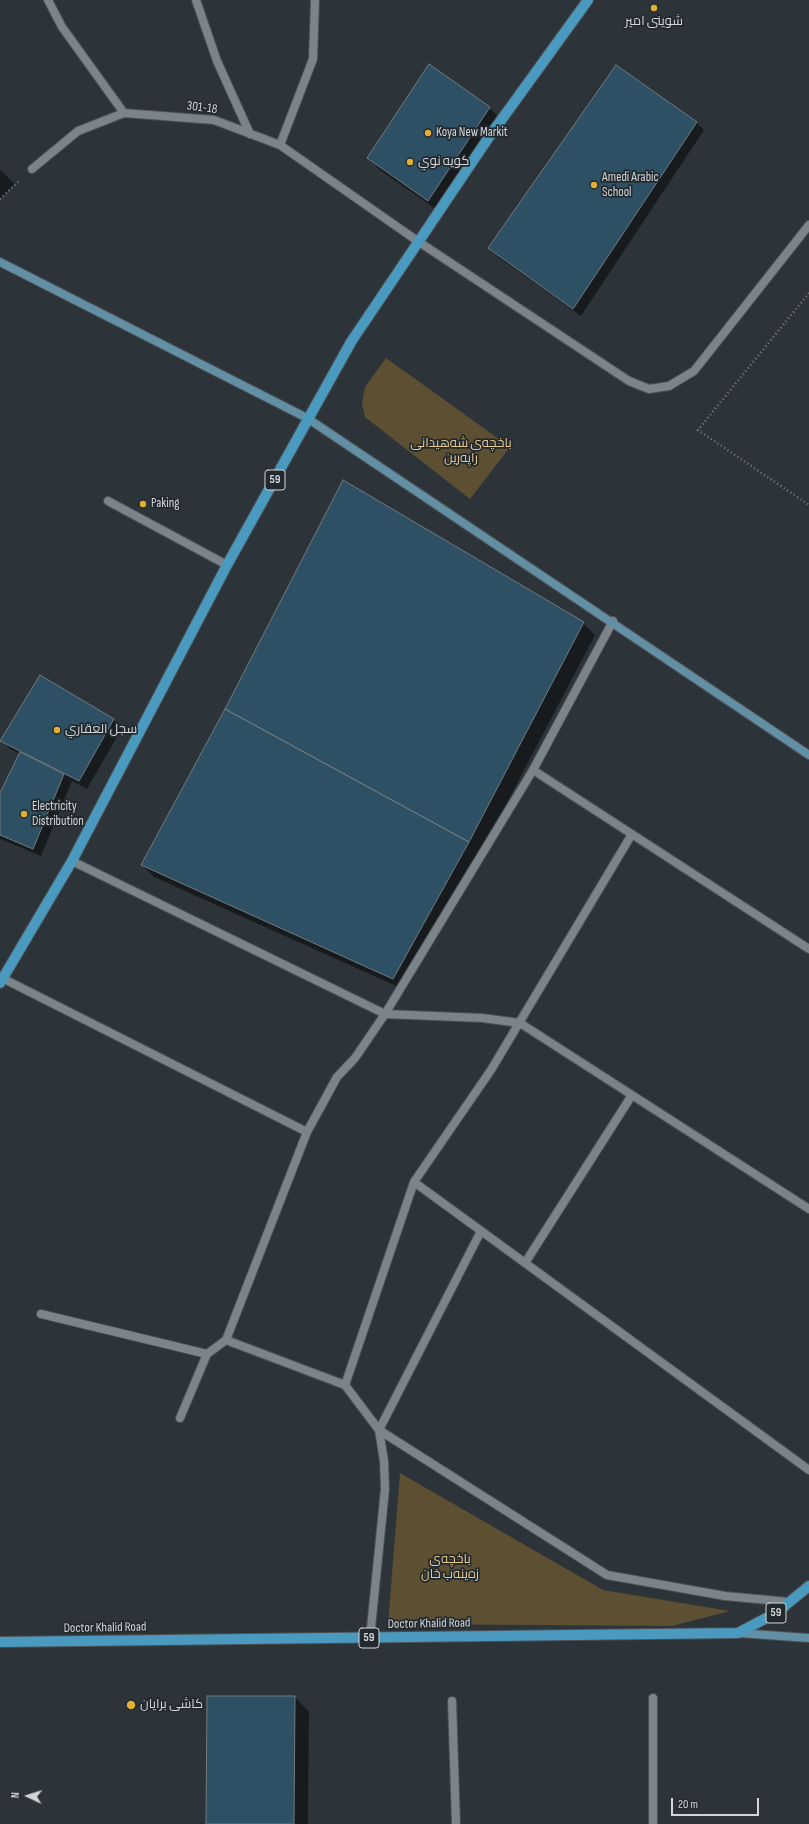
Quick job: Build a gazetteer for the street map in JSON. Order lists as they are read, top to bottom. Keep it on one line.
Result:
{"streets":{"main road":["59","Doctor Khalid Road"],"street":["301-18"]},"crossings":[["301-18","59"],["59","Doctor Khalid Road"]],"parks":["باخچه‌ی شه‌هیدانی راپه‌رین","باخچه‌ی زه‌ینه‌ب خان"],"places":["شوينى امير","Koya New Markit","كويه نوي","Amedi Arabic School","Paking","سجل العقاري","Electricity Distribution","كاشی برایان"],"scale_bar":"20 m","north":"left"}
